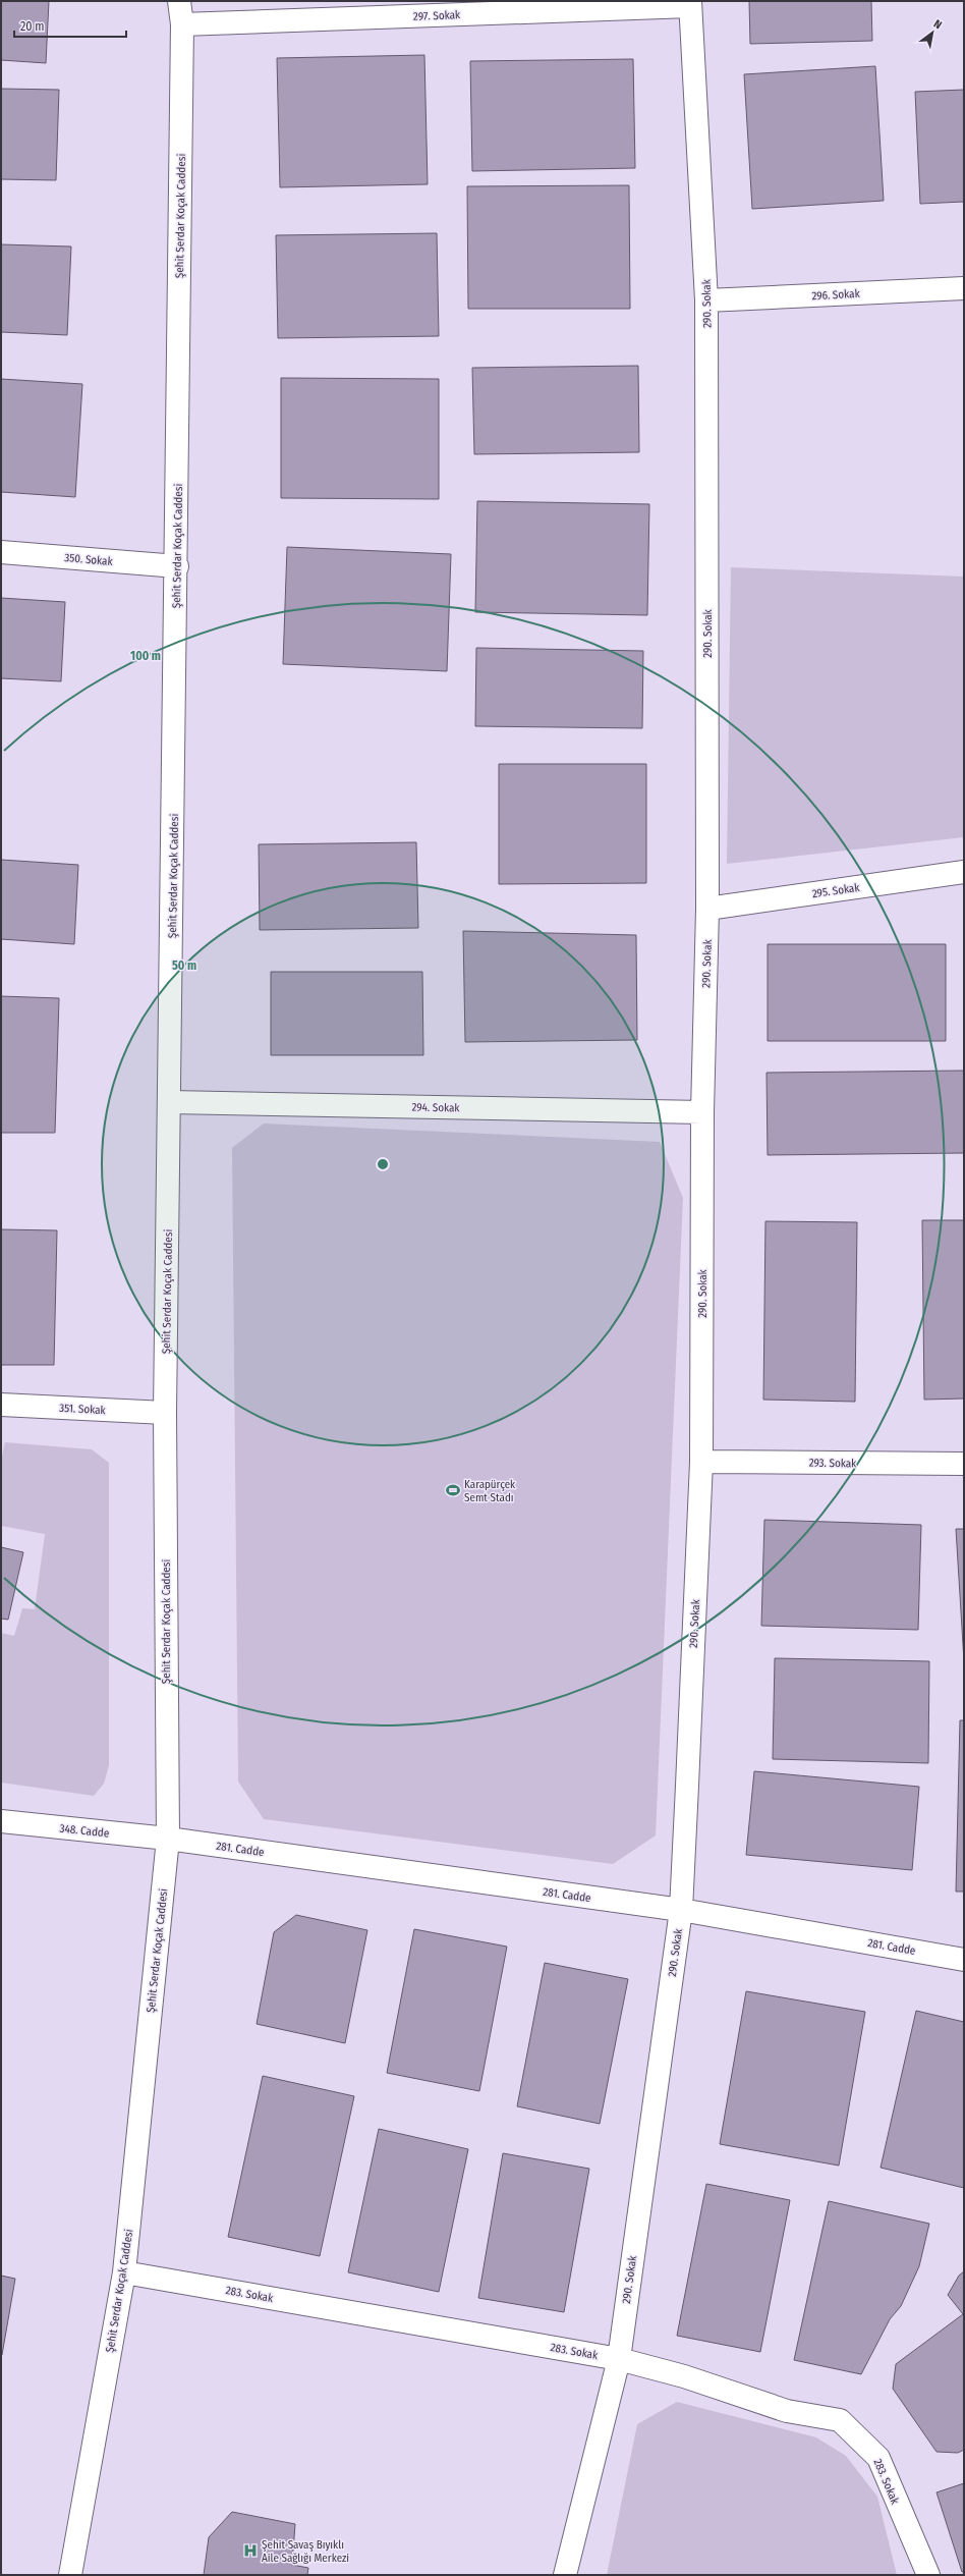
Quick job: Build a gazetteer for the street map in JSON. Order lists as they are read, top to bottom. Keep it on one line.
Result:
{"streets":{"street":["297. Sokak","Şehit Serdar Koçak Caddesi","296. Sokak","290. Sokak","350. Sokak","295. Sokak","294. Sokak","351. Sokak","293. Sokak","348. Cadde","281. Cadde","283. Sokak"]},"crossings":[["297. Sokak","Şehit Serdar Koçak Caddesi"],["297. Sokak","290. Sokak"],["Şehit Serdar Koçak Caddesi","350. Sokak"],["Şehit Serdar Koçak Caddesi","294. Sokak"],["Şehit Serdar Koçak Caddesi","351. Sokak"],["Şehit Serdar Koçak Caddesi","348. Cadde"],["Şehit Serdar Koçak Caddesi","281. Cadde"],["Şehit Serdar Koçak Caddesi","283. Sokak"],["296. Sokak","290. Sokak"],["290. Sokak","295. Sokak"],["290. Sokak","294. Sokak"],["290. Sokak","293. Sokak"],["290. Sokak","281. Cadde"],["290. Sokak","283. Sokak"],["348. Cadde","281. Cadde"]],"places":{"sports":["Karapürçek Semt Stadı"],"hospital":["Şehit Savaş Bıyıklı Aile Sağlığı Merkezi"]},"scale_bar":"20 m","north":"top right","rings":["100 m","50 m"]}
